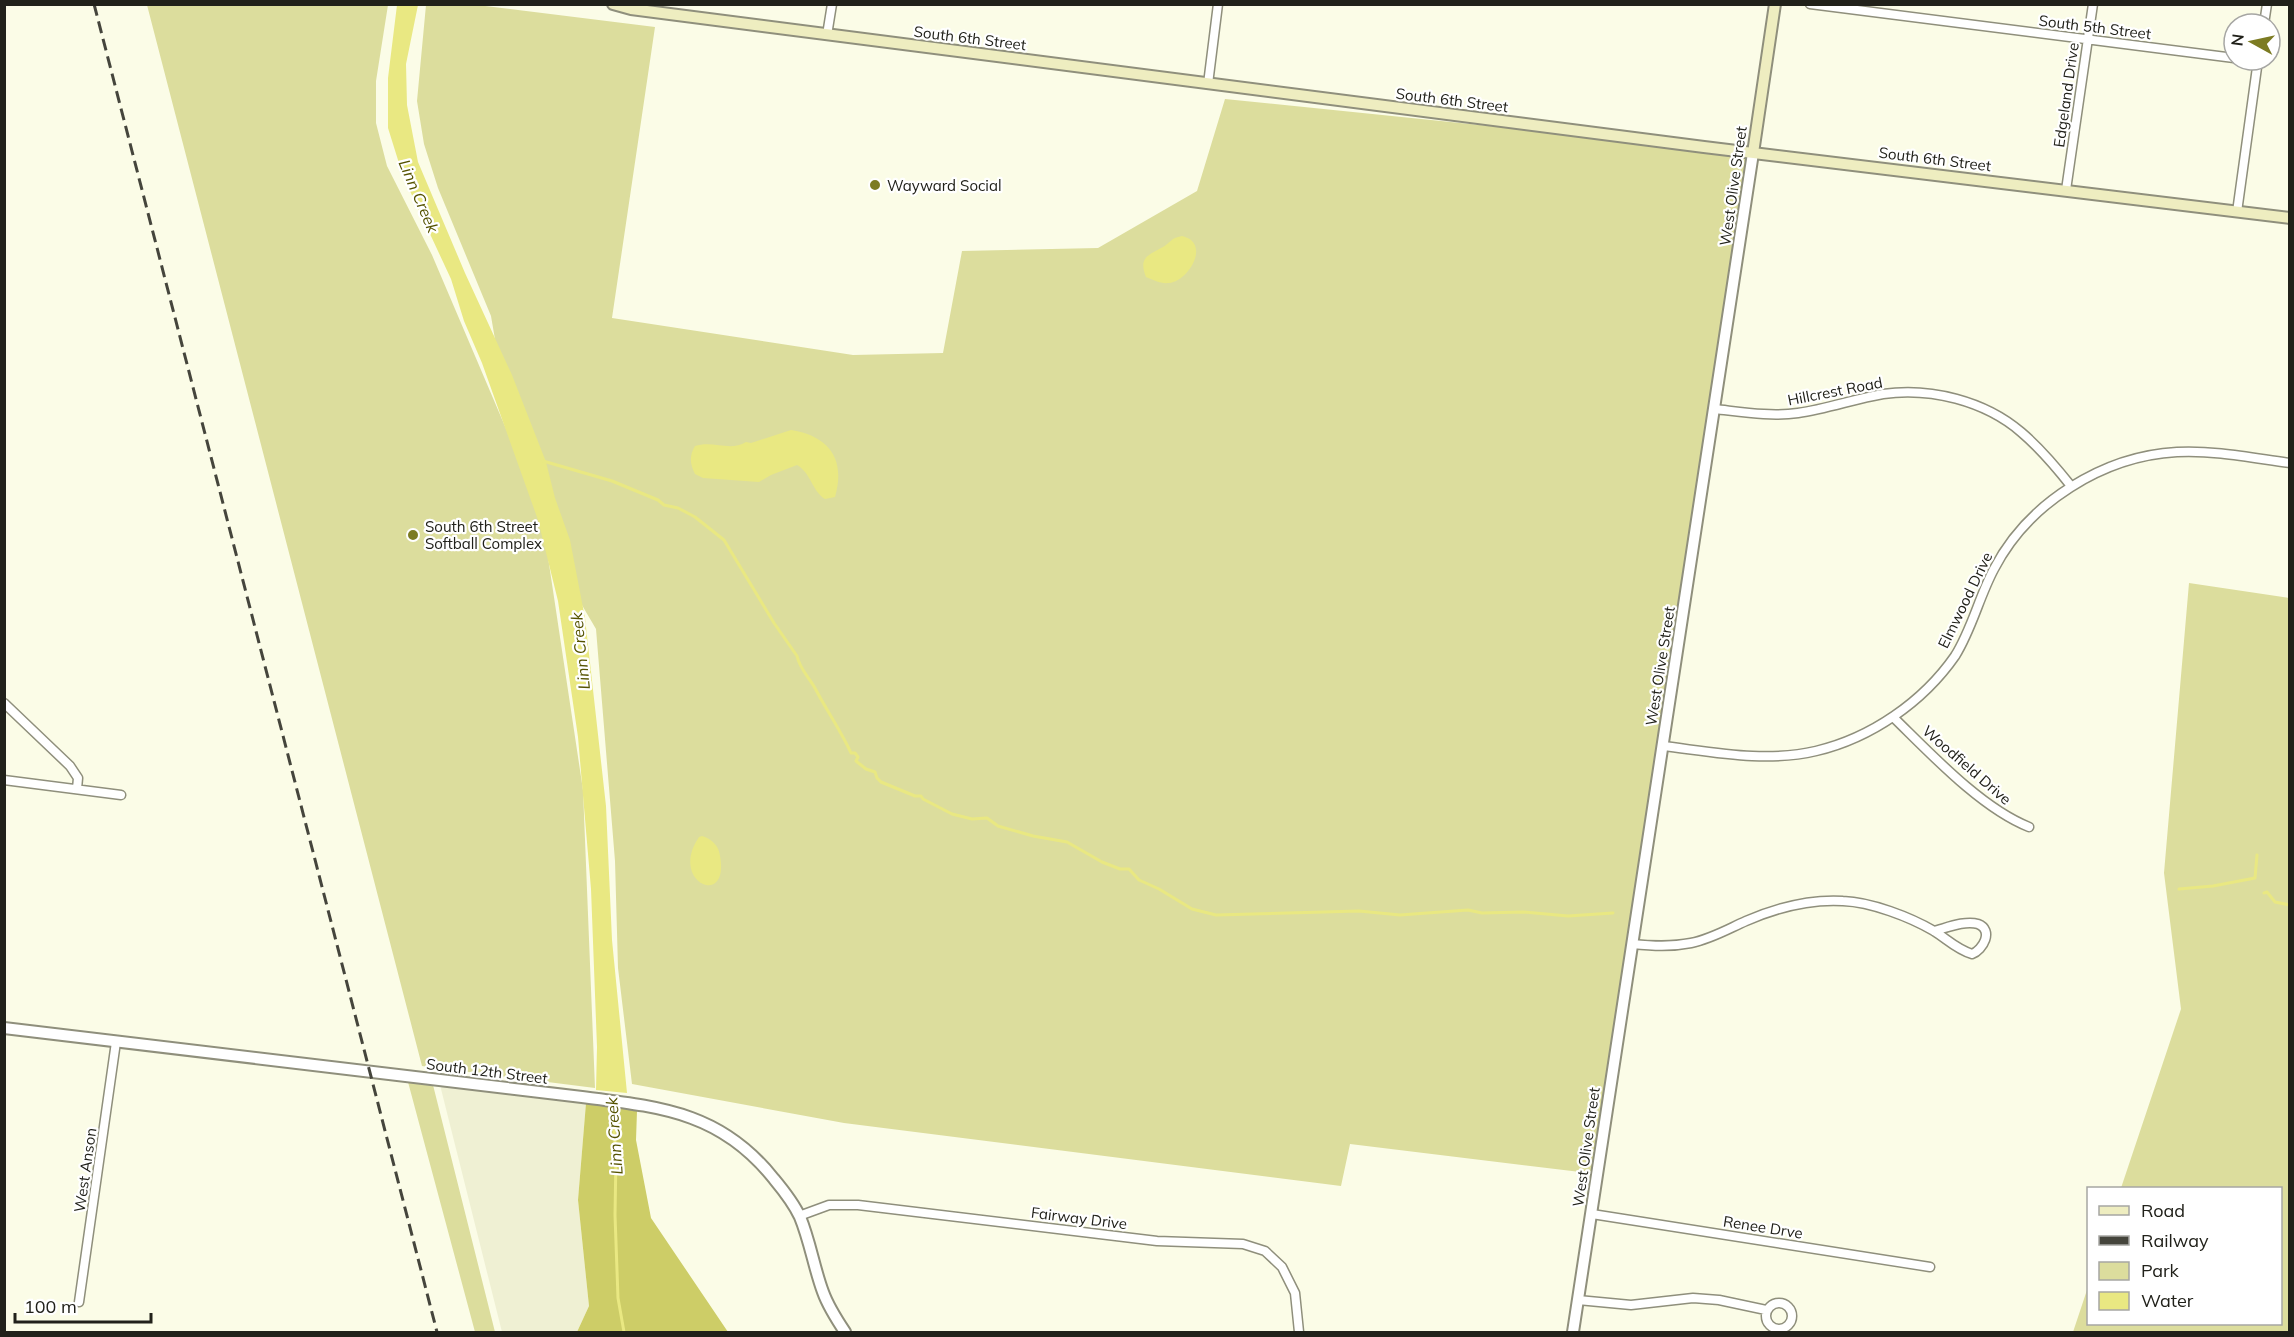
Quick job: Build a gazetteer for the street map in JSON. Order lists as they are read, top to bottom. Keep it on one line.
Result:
{"streets":{"main road":["South 6th Street","West Olive Street"],"street":["South 5th Street","Edgeland Drive","Hillcrest Road","Elmwood Drive","Woodfield Drive","South 12th Street","West Anson","Fairway Drive","Renee Drve"]},"crossings":[["South 5th Street","Edgeland Drive"],["South 6th Street","Edgeland Drive"],["South 6th Street","West Olive Street"],["West Olive Street","Hillcrest Road"],["West Olive Street","Elmwood Drive"],["West Olive Street","Renee Drve"],["Hillcrest Road","Elmwood Drive"],["Elmwood Drive","Woodfield Drive"],["South 12th Street","West Anson"],["South 12th Street","Fairway Drive"]],"water":["Linn Creek"],"places":["Wayward Social","South 6th Street Softball Complex"],"legend":["Road","Railway","Park","Water"],"scale_bar":"100 m","north":"left"}
